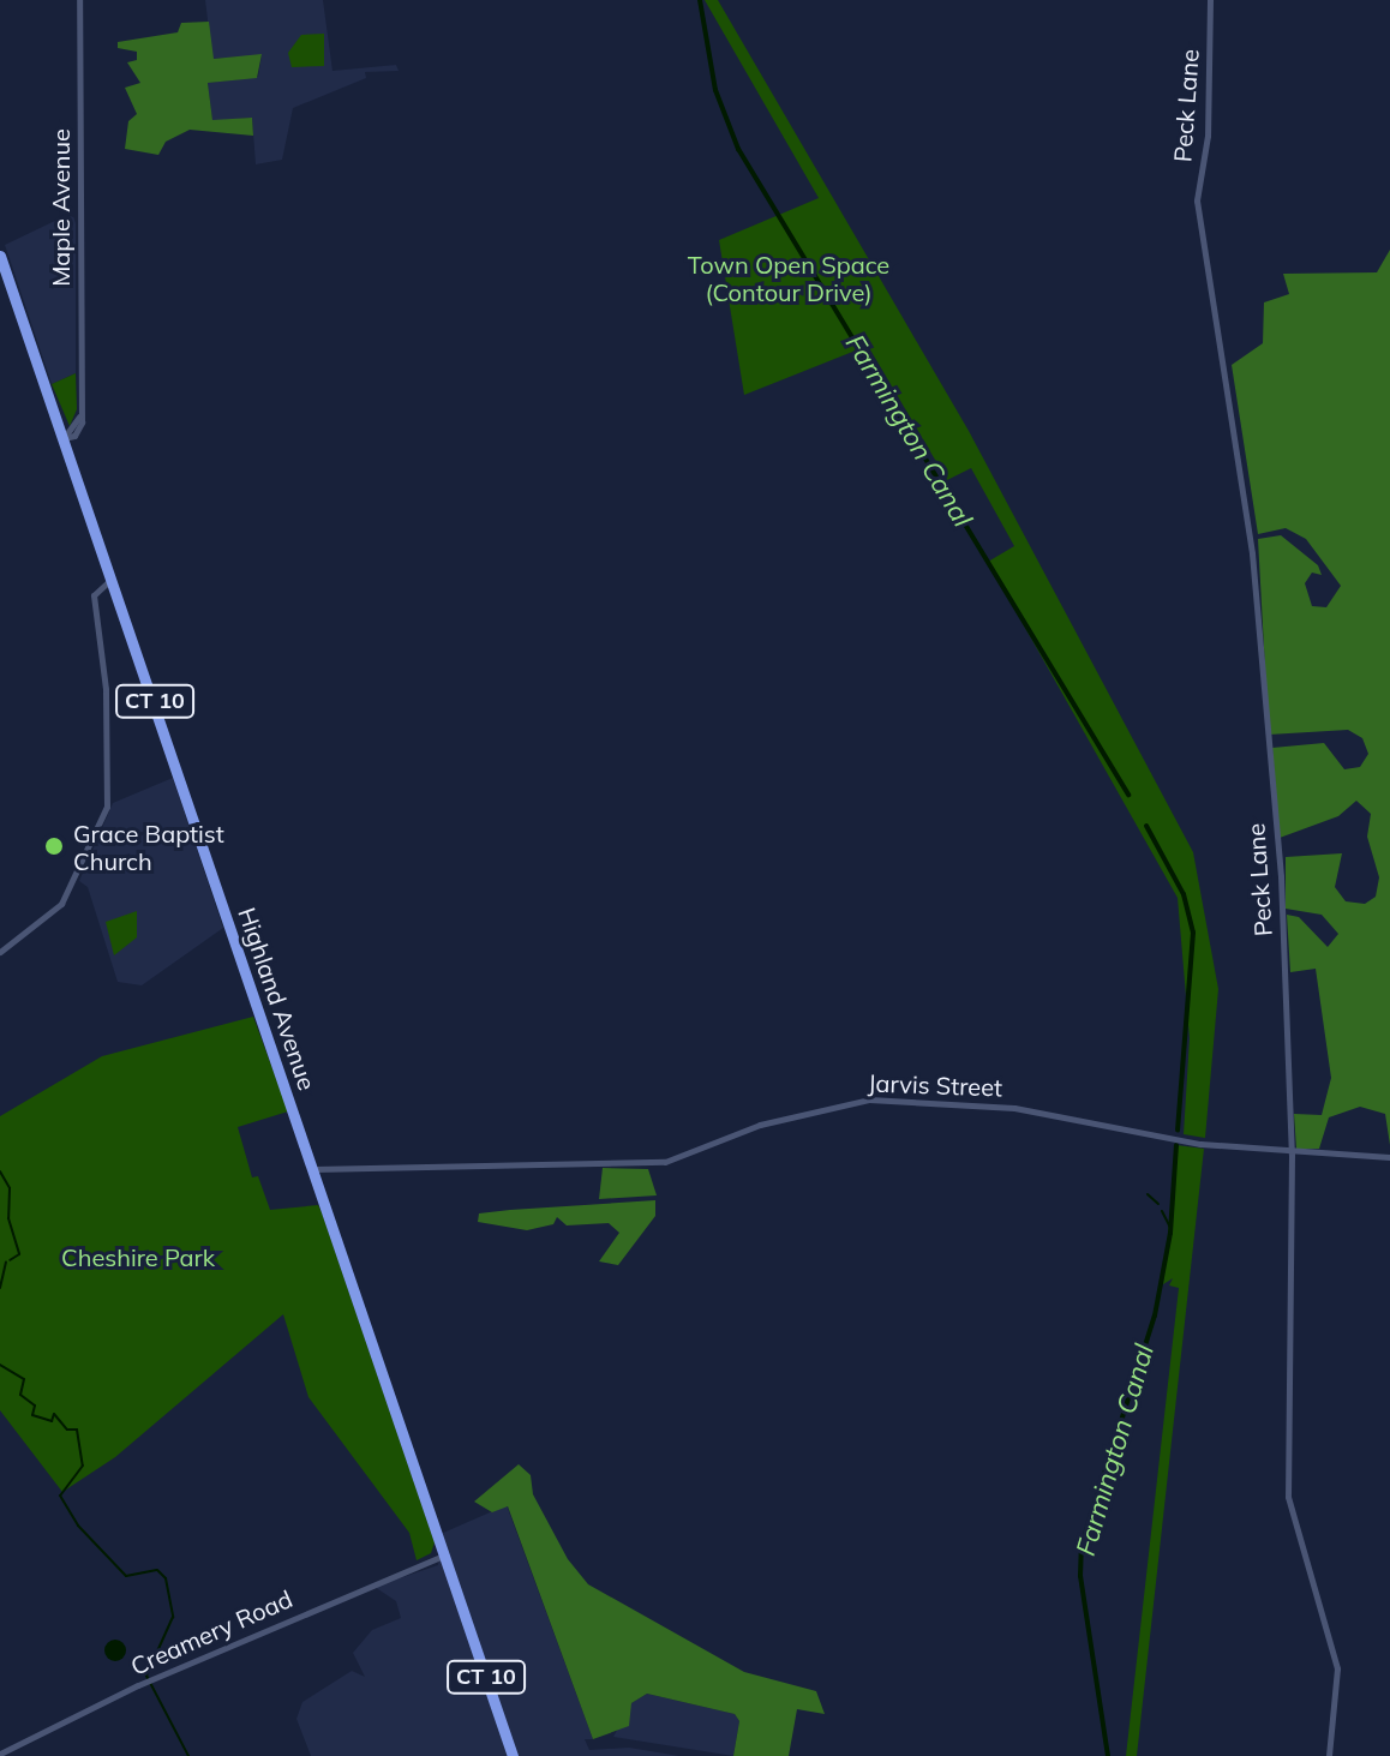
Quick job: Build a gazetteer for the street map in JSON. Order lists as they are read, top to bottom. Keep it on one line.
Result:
{"streets":{"highway":["CT 10","Highland Avenue"],"street":["Peck Lane","Maple Avenue","Jarvis Street","Creamery Road"]},"crossings":[["Peck Lane","Jarvis Street"],["Maple Avenue","Highland Avenue"],["Highland Avenue","Jarvis Street"],["Highland Avenue","Creamery Road"]],"water":["Farmington Canal"],"parks":["Town Open Space (Contour Drive)","Cheshire Park"],"places":["Grace Baptist Church"]}
